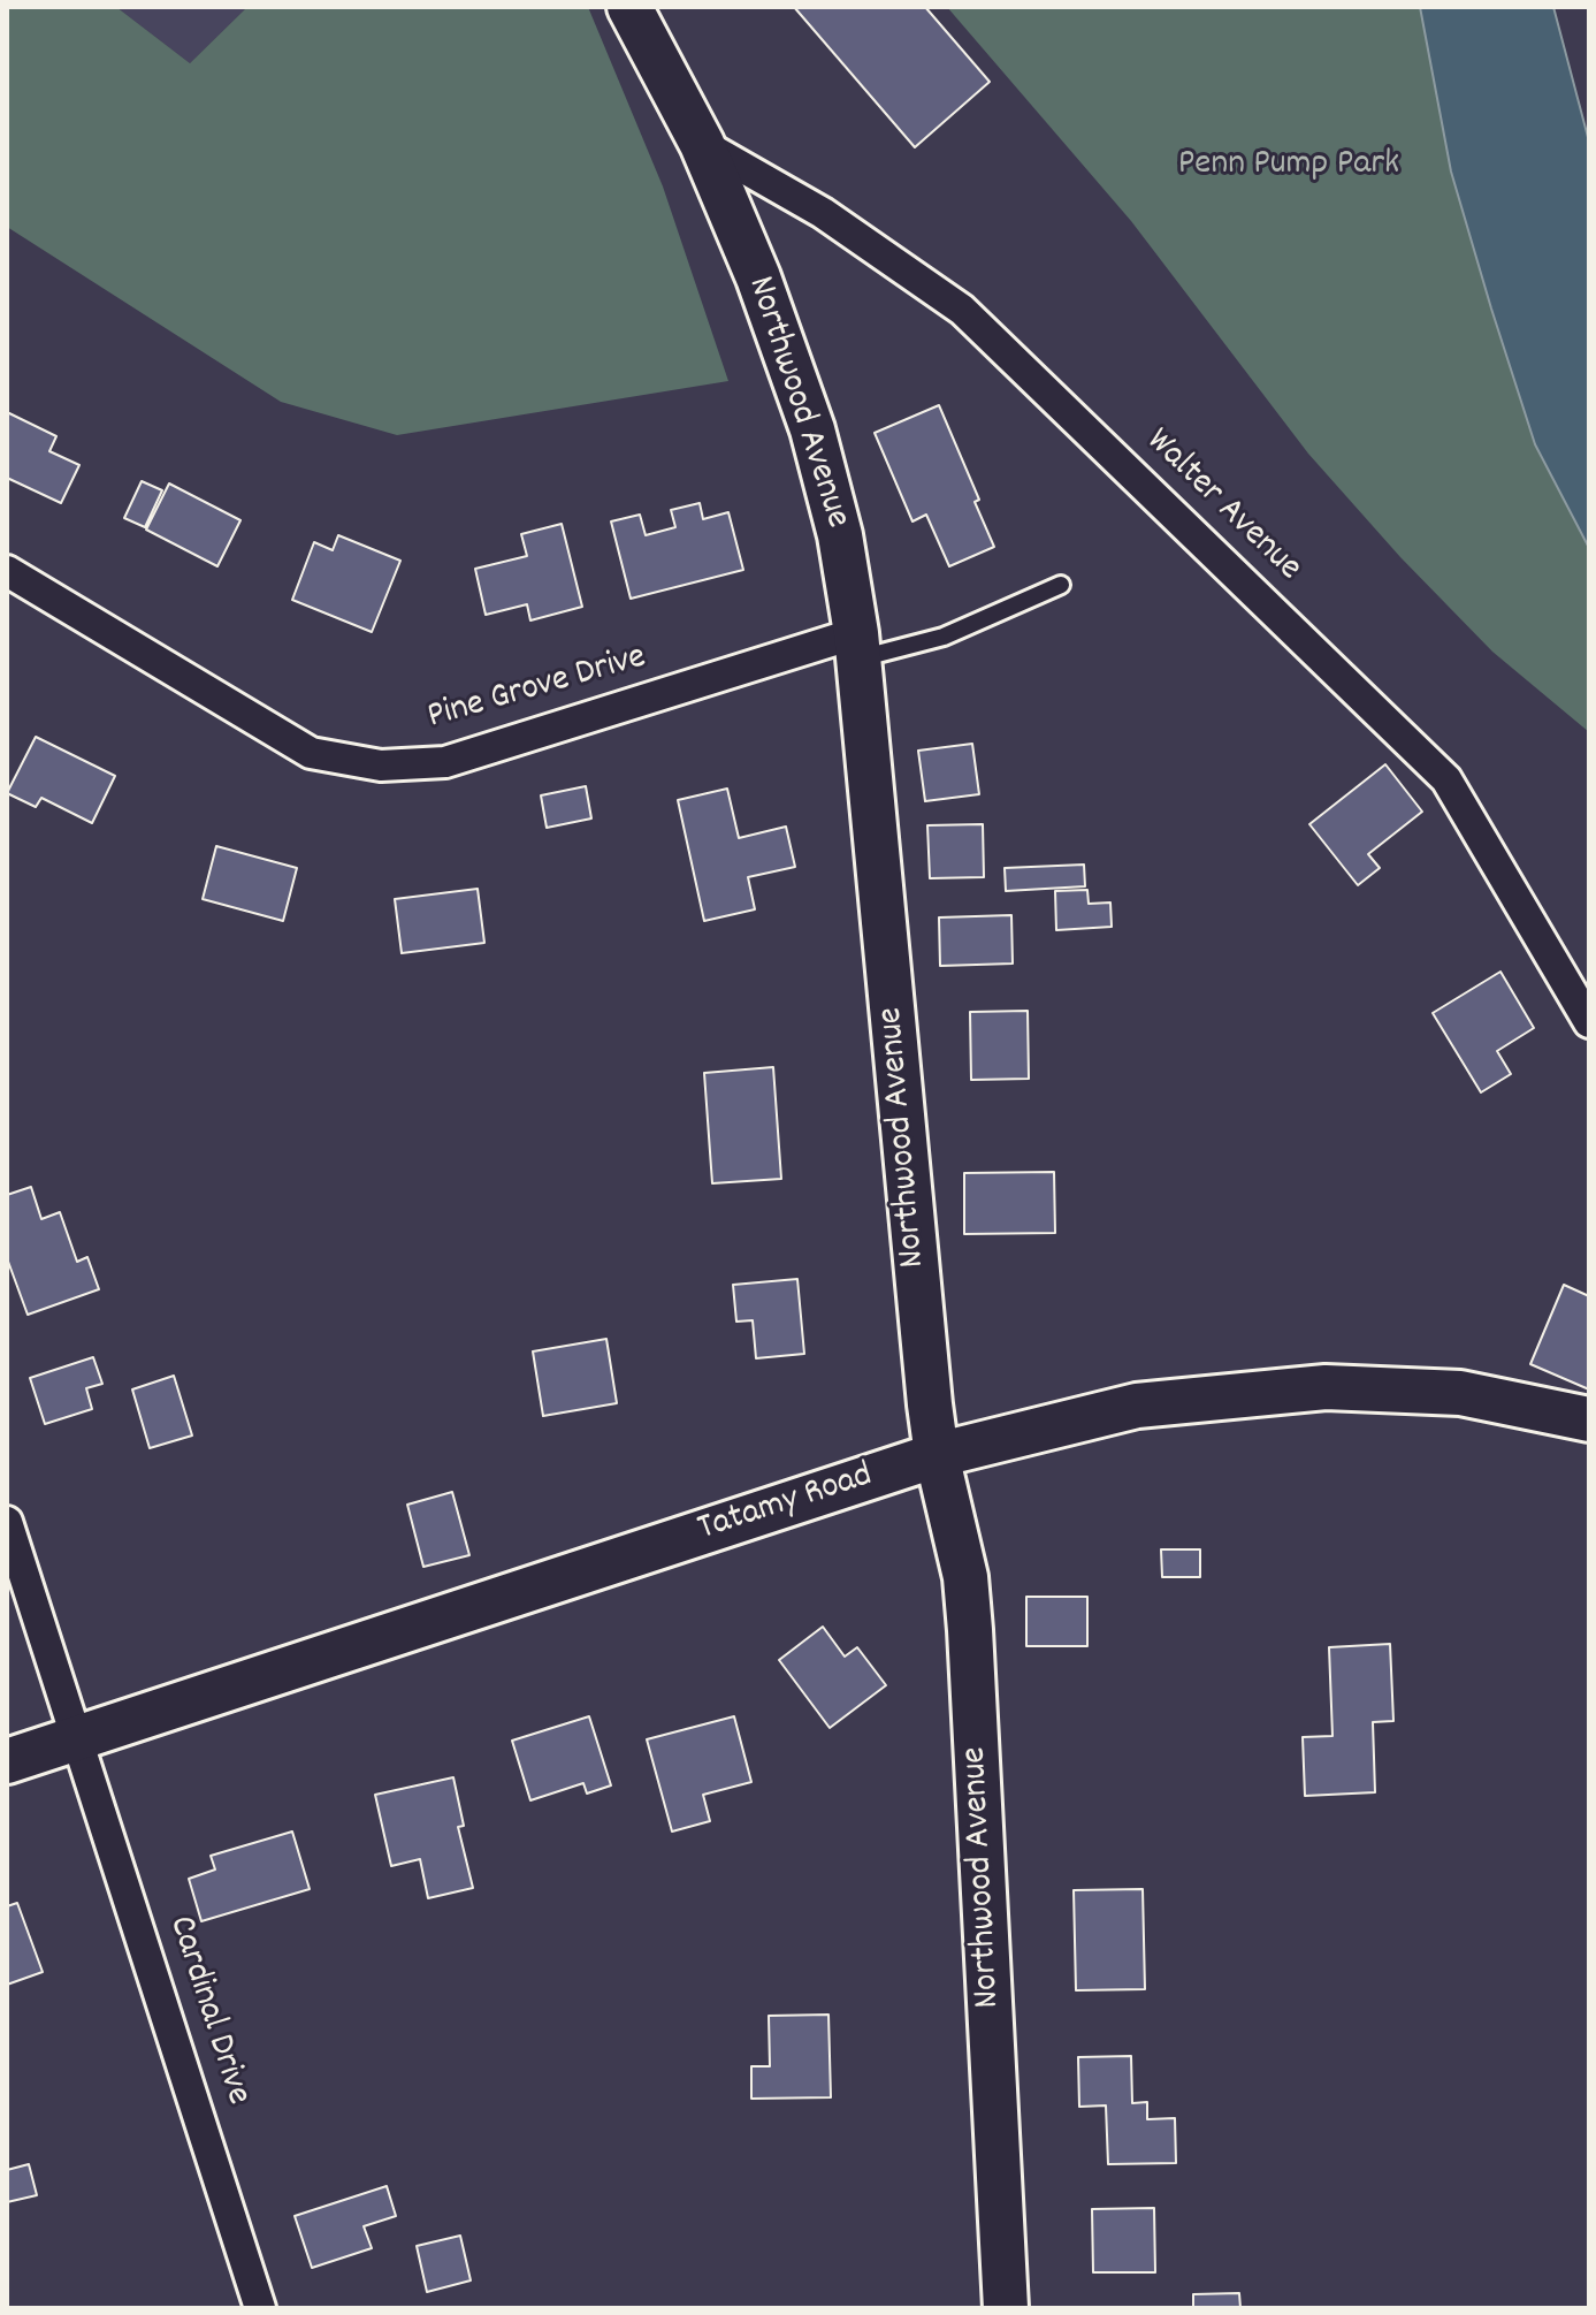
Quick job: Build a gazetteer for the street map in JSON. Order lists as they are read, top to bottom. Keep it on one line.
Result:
{"streets":{"street":["Northwood Avenue","Walter Avenue","Pine Grove Drive","Tatamy Road","Cardinal Drive"]},"crossings":[["Northwood Avenue","Walter Avenue"],["Northwood Avenue","Pine Grove Drive"],["Northwood Avenue","Tatamy Road"],["Tatamy Road","Cardinal Drive"]],"parks":["Penn Pump Park"]}
